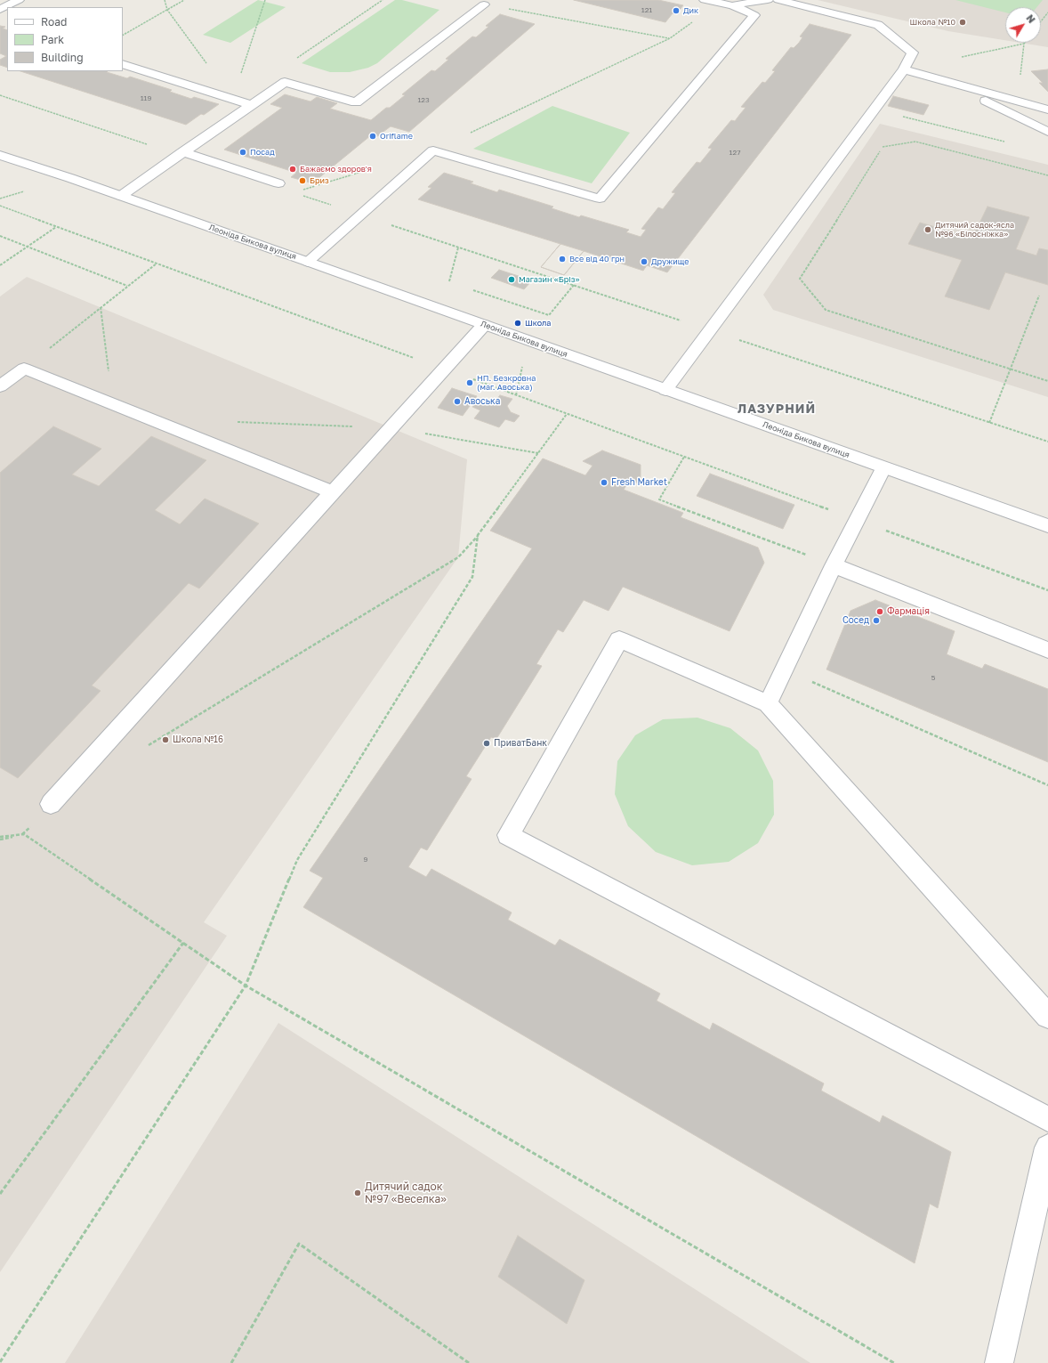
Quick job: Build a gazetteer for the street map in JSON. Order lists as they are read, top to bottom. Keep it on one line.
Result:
{"streets":{"street":["Леоніда Бикова вулиця"]},"districts":["ЛАЗУРНИЙ"],"places":["Дик","Школа №10","Oriflame","Посад","Бажаємо здоров'я","Бриз","Дитячий садок-ясла №96 «Білосніжка»","Все від 40 грн","Дружище","Магазин «Бріз»","Школа","НП. Безкровна (маг. Авоська)","Авоська","Fresh Market","Фармація","Сосед","Школа №16","ПриватБанк","Дитячий садок №97 «Веселка»"],"house_numbers":["121","119","123","127","5","9"],"legend":["Road","Park","Building"],"north":"top right"}
